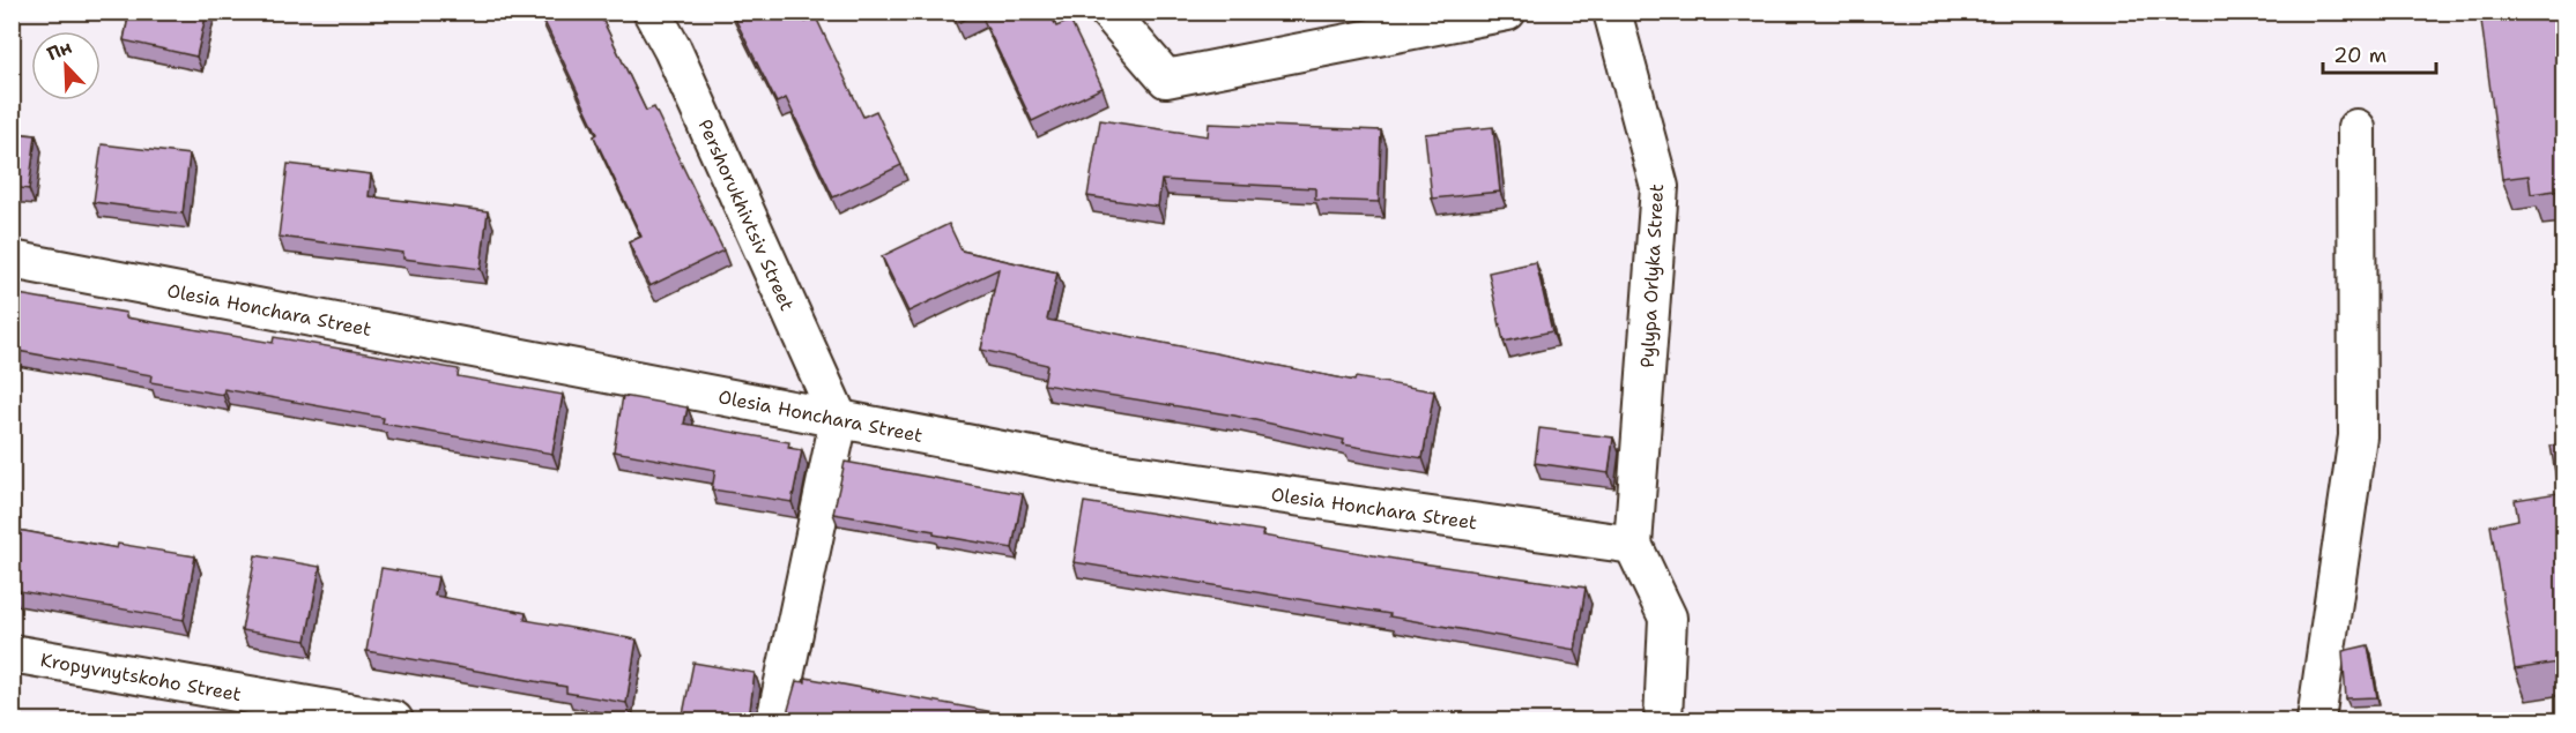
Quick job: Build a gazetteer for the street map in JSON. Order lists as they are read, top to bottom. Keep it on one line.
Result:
{"streets":{"street":["Pershorukhivtsiv Street","Pylypa Orlyka Street","Olesia Honchara Street","Kropyvnytskoho Street"]},"crossings":[["Pershorukhivtsiv Street","Olesia Honchara Street"],["Pylypa Orlyka Street","Olesia Honchara Street"]],"scale_bar":"20 m","north":"top left"}
